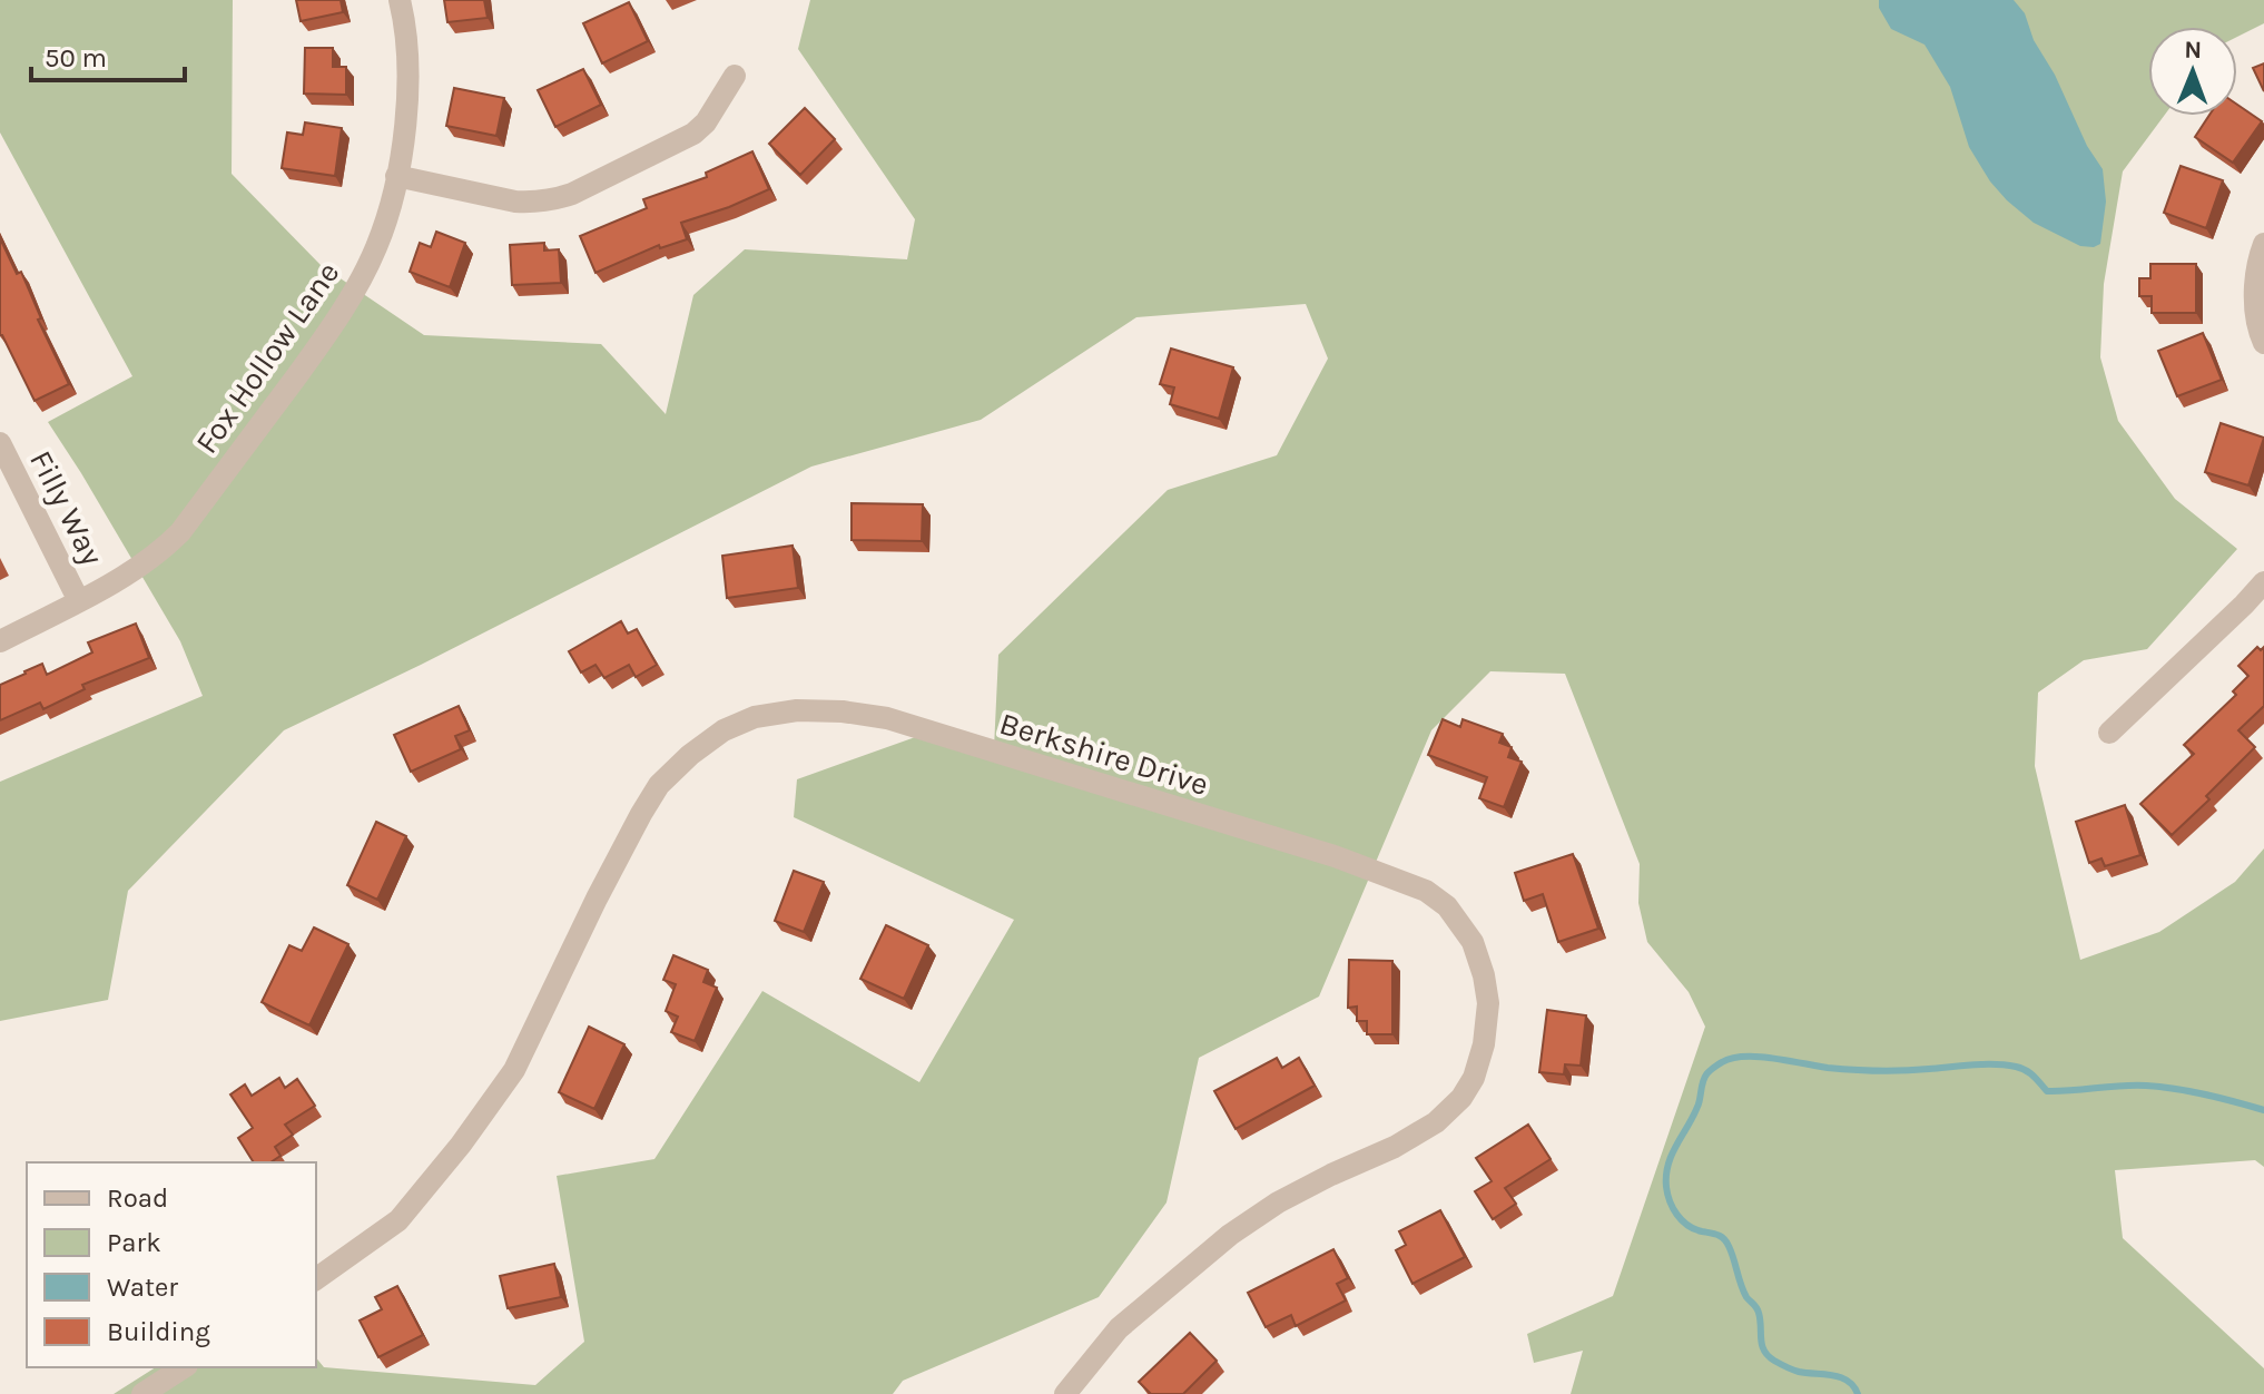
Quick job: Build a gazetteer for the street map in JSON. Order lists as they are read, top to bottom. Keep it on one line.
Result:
{"streets":{"street":["Fox Hollow Lane","Filly Way","Berkshire Drive"]},"crossings":[["Fox Hollow Lane","Filly Way"]],"legend":["Road","Park","Water","Building"],"scale_bar":"50 m","north":"top"}
